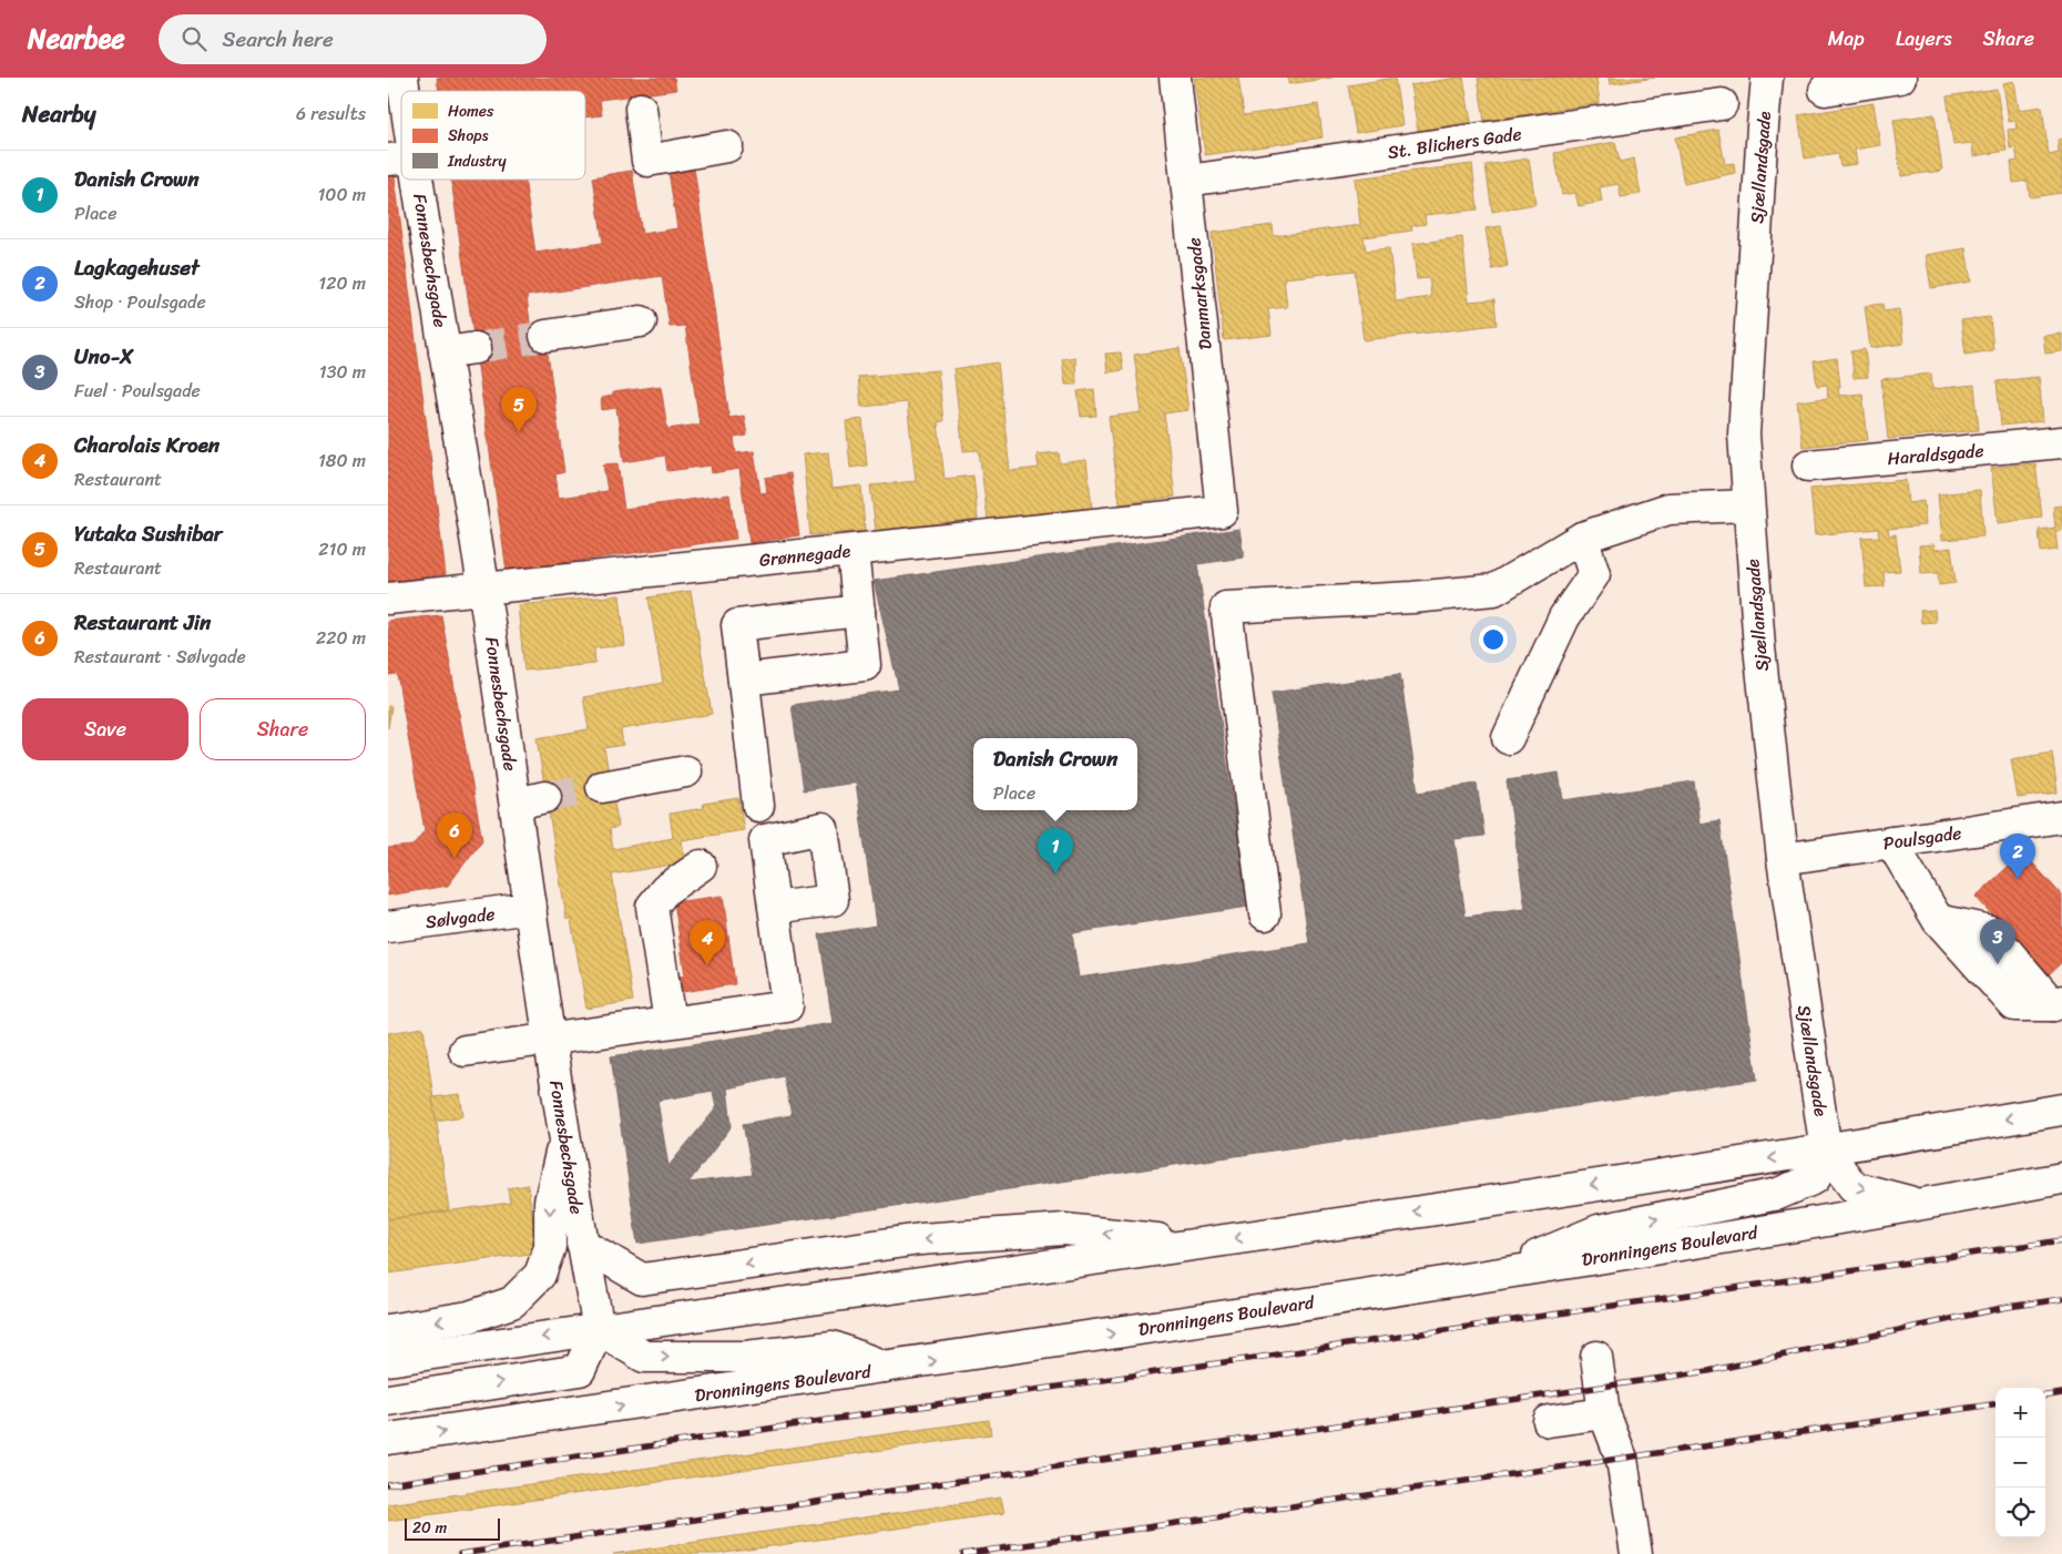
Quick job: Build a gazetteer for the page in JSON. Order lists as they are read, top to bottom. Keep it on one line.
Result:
{"streets":{"main road":["St. Blichers Gade","Sjællandsgade","Fonnesbechsgade","Danmarksgade","Haraldsgade","Grønnegade","Poulsgade","Sølvgade","Dronningens Boulevard"]},"crossings":[["St. Blichers Gade","Danmarksgade"],["Sjællandsgade","Poulsgade"],["Fonnesbechsgade","Grønnegade"],["Fonnesbechsgade","Sølvgade"],["Danmarksgade","Grønnegade"]],"legend":["Homes","Shops","Industry"],"scale_bar":"20 m","page":{"header":"Nearbee","search":"Search here","nav":["Map","Layers","Share"],"heading":["Nearby","6 results"],"list":[{"mark":"1","name":"Danish Crown","note":"Place","value":"100 m"},{"mark":"2","name":"Lagkagehuset","note":"Shop · Poulsgade","value":"120 m"},{"mark":"3","name":"Uno-X","note":"Fuel · Poulsgade","value":"130 m"},{"mark":"4","name":"Charolais Kroen","note":"Restaurant","value":"180 m"},{"mark":"5","name":"Yutaka Sushibar","note":"Restaurant","value":"210 m"},{"mark":"6","name":"Restaurant Jin","note":"Restaurant · Sølvgade","value":"220 m"}],"pins":["5","6","1","2","3","4"],"buttons":["Save","Share"],"popup":["Danish Crown","Place"],"map_buttons":["+","−"],"scale":"20 m"}}
